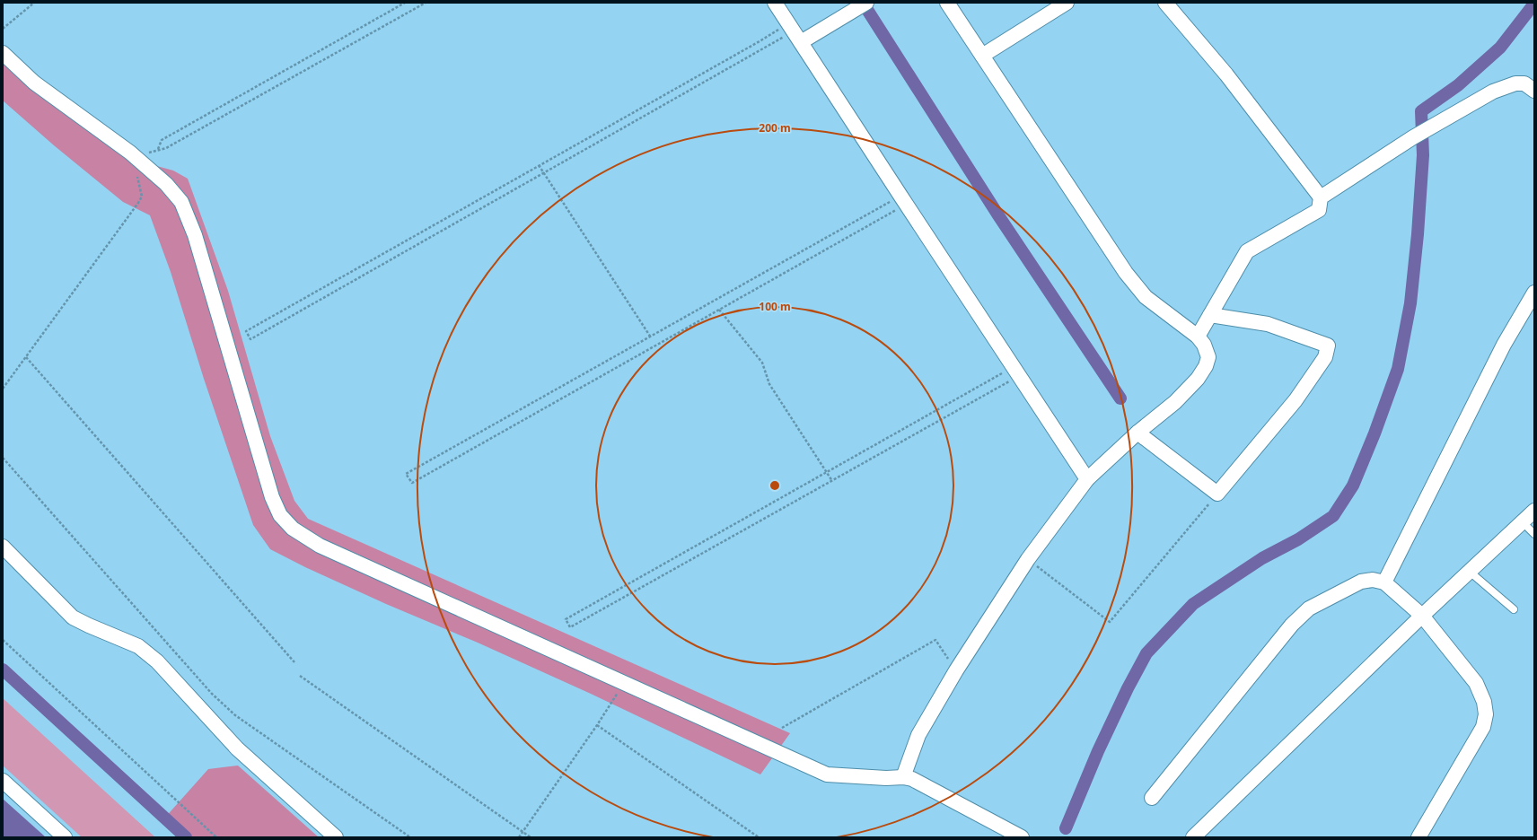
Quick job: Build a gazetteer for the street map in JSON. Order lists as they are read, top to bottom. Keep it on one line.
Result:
{"rings":["200 m","100 m"]}
